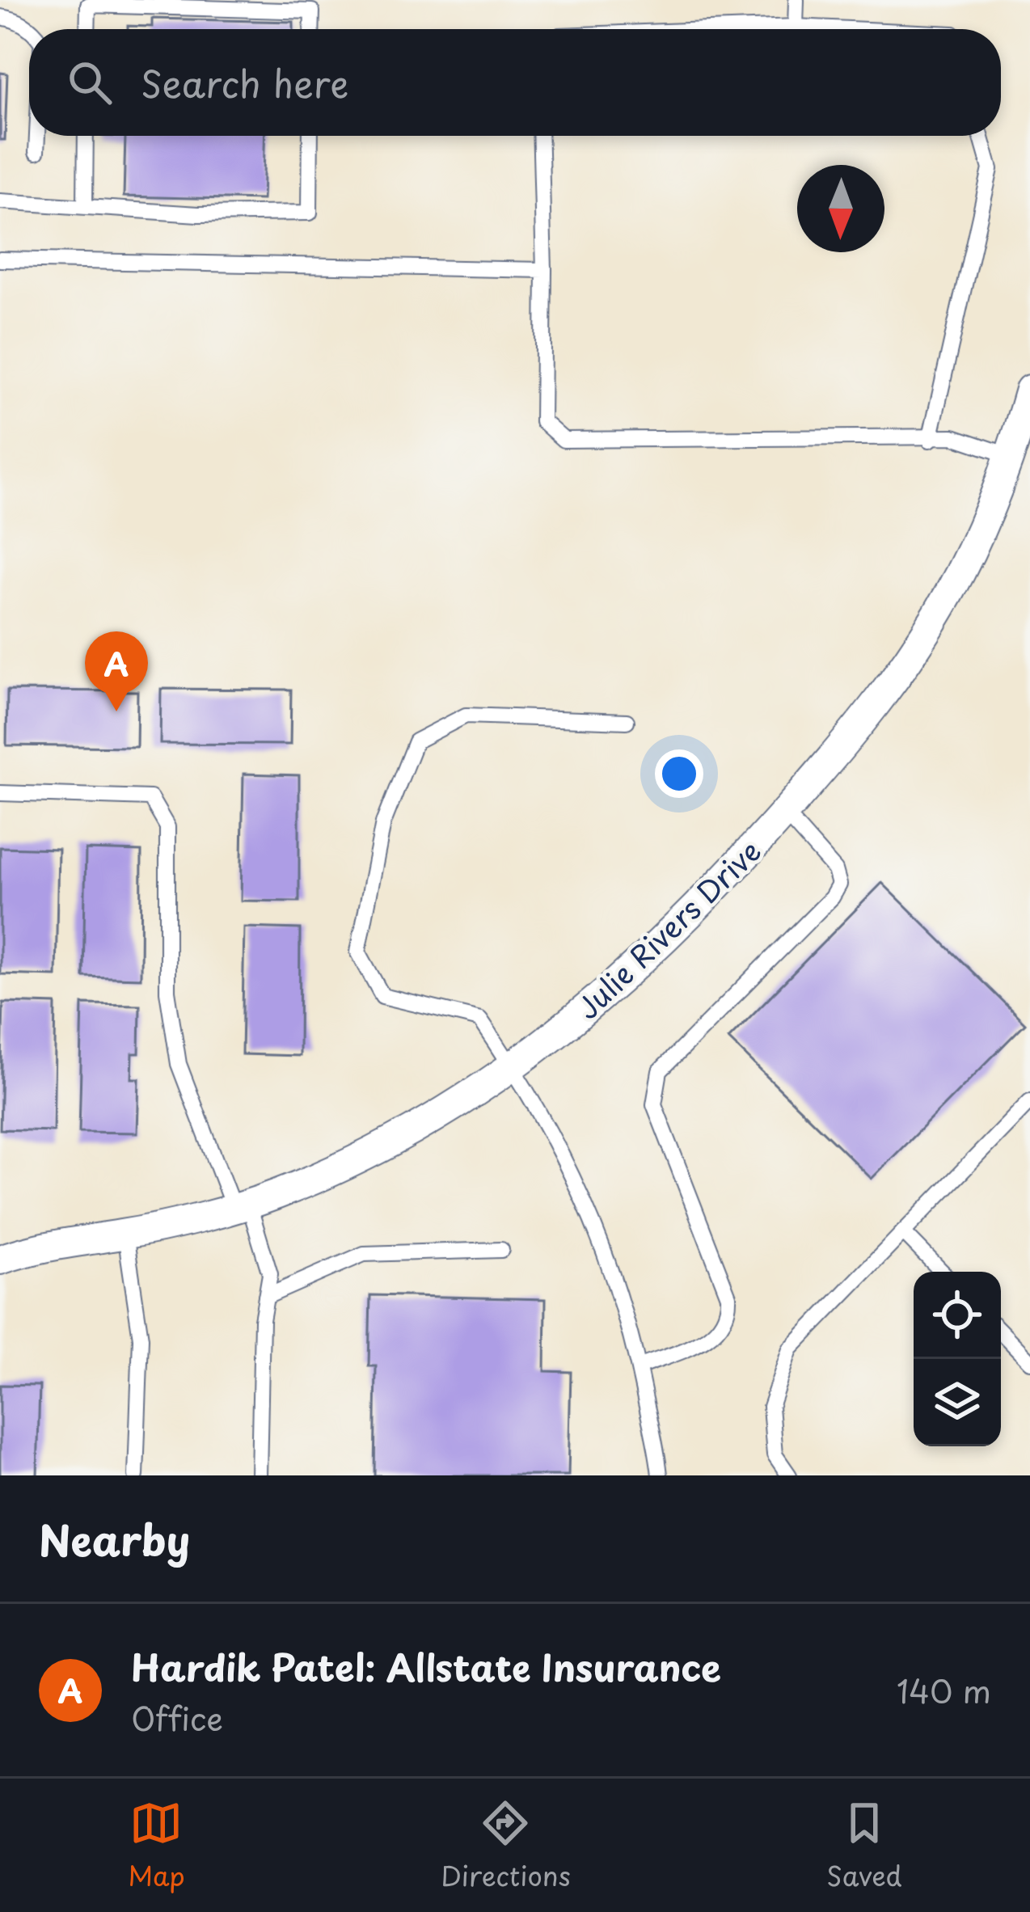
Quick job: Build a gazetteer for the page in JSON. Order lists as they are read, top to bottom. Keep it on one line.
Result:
{"streets":{"street":["Julie Rivers Drive"]},"north":"bottom","page":{"search":"Search here","pins":"A","heading":"Nearby","list":[{"mark":"A","name":"Hardik Patel: Allstate Insurance","note":"Office","value":"140 m"}],"nav":["Map","Directions","Saved"]}}
